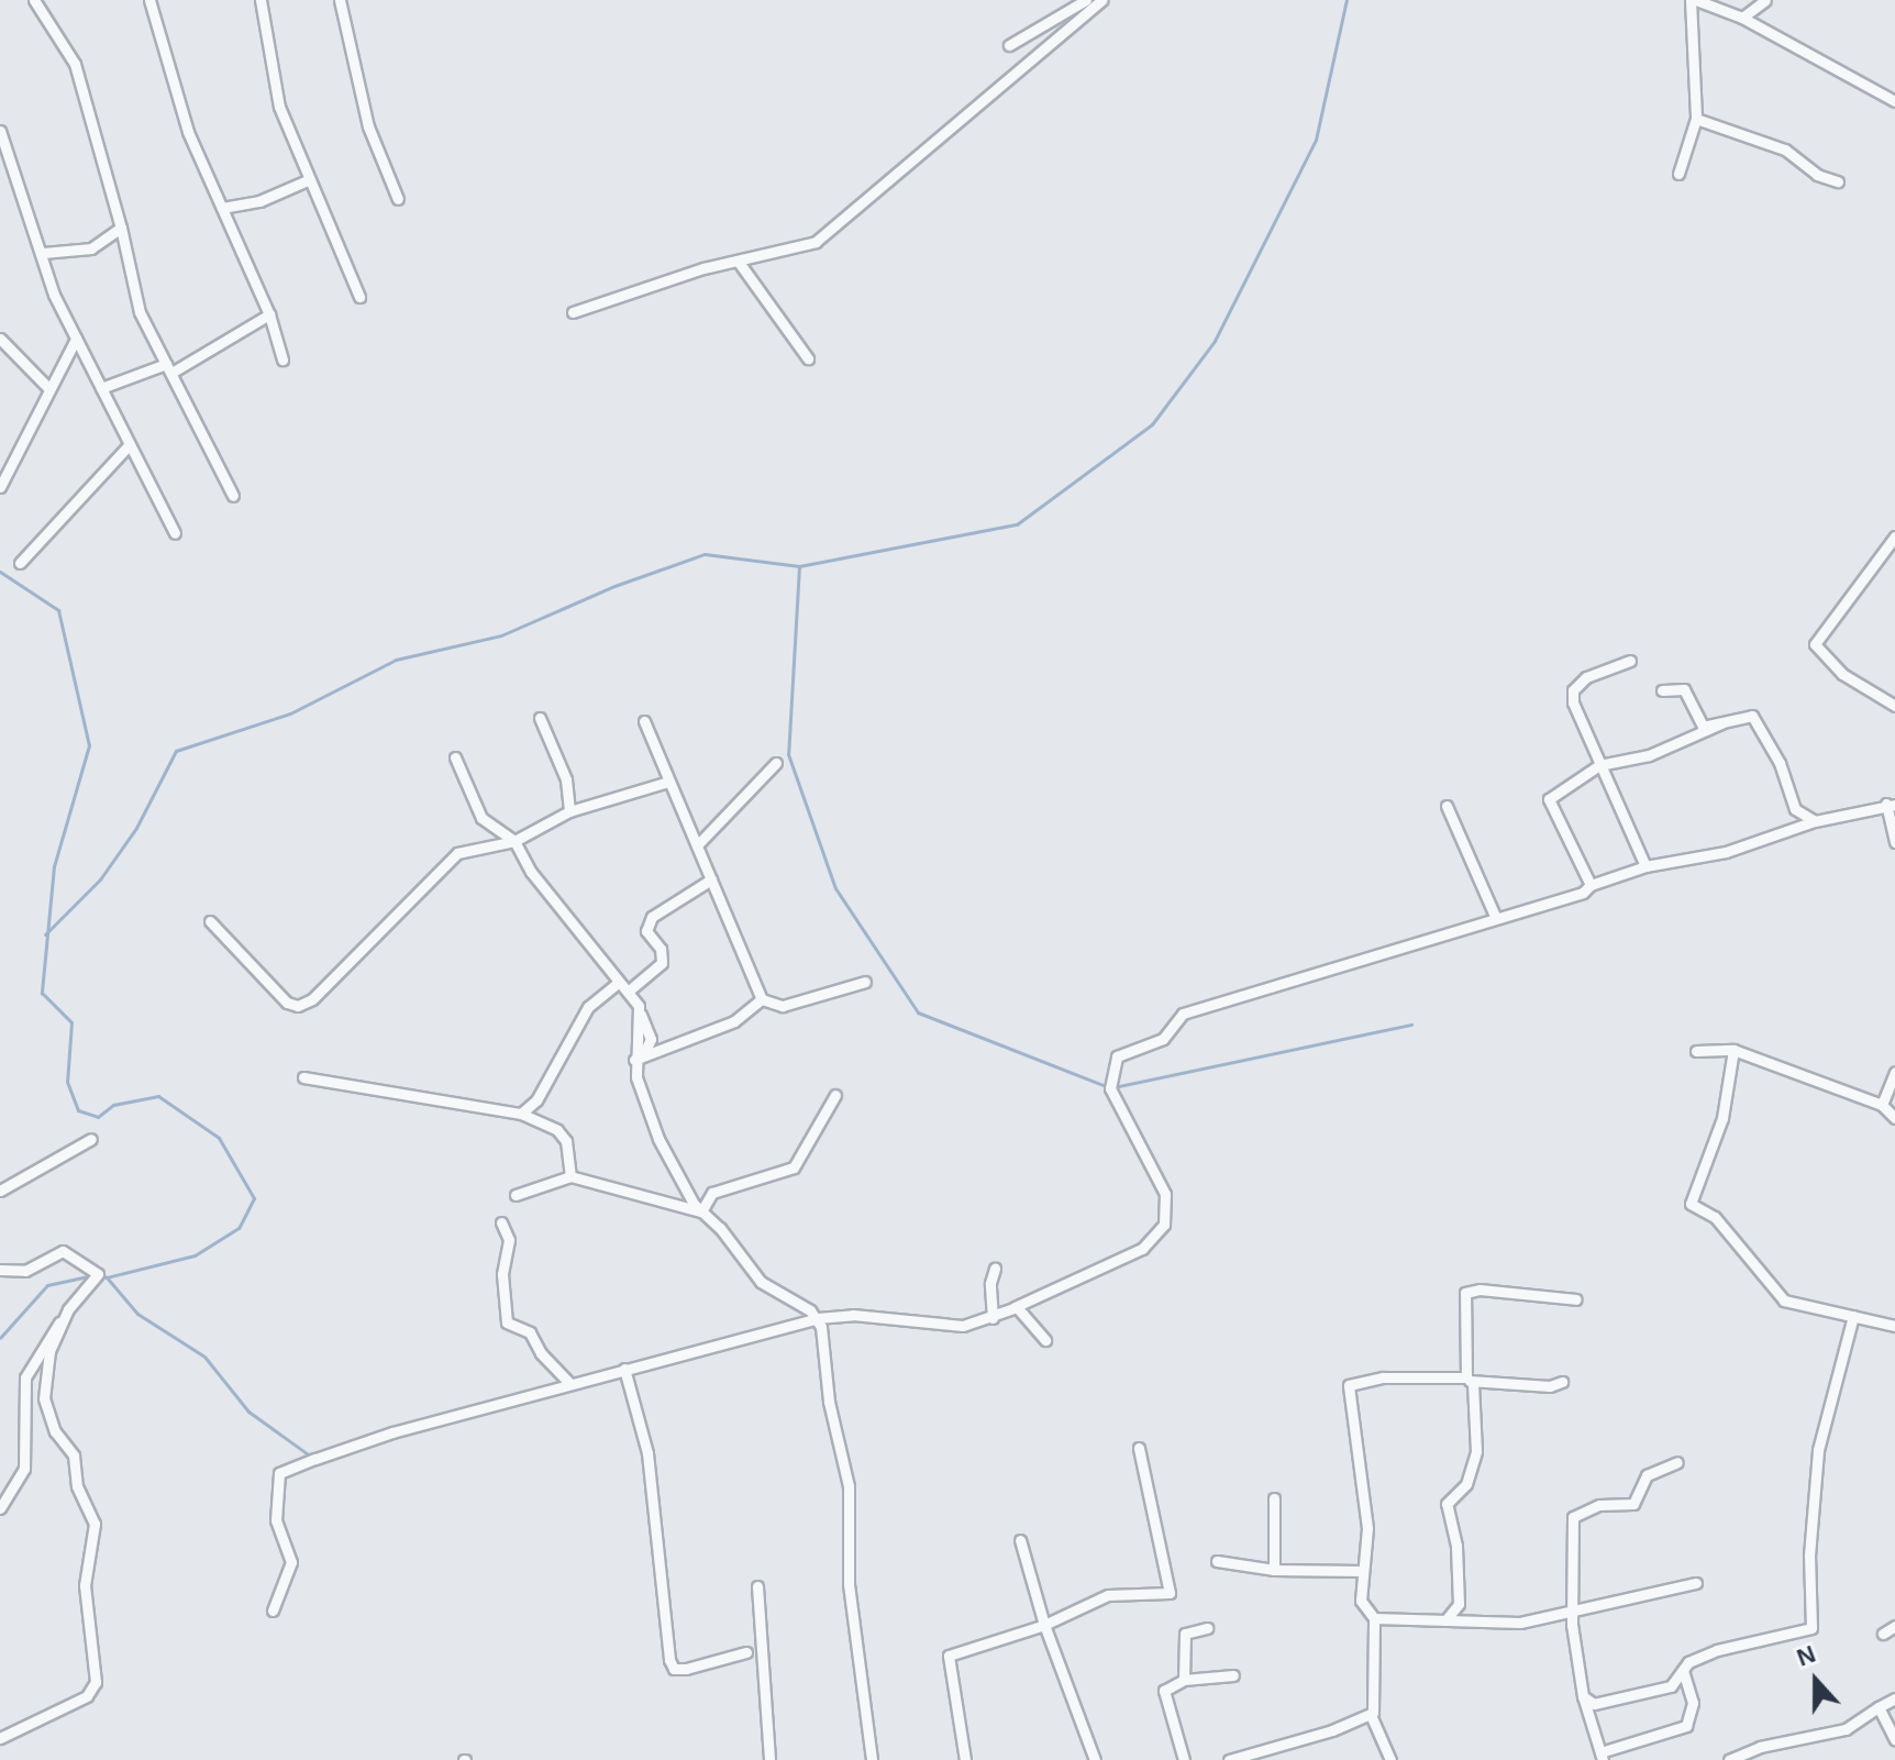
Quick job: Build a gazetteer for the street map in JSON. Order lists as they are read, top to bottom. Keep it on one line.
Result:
{"north":"top"}
